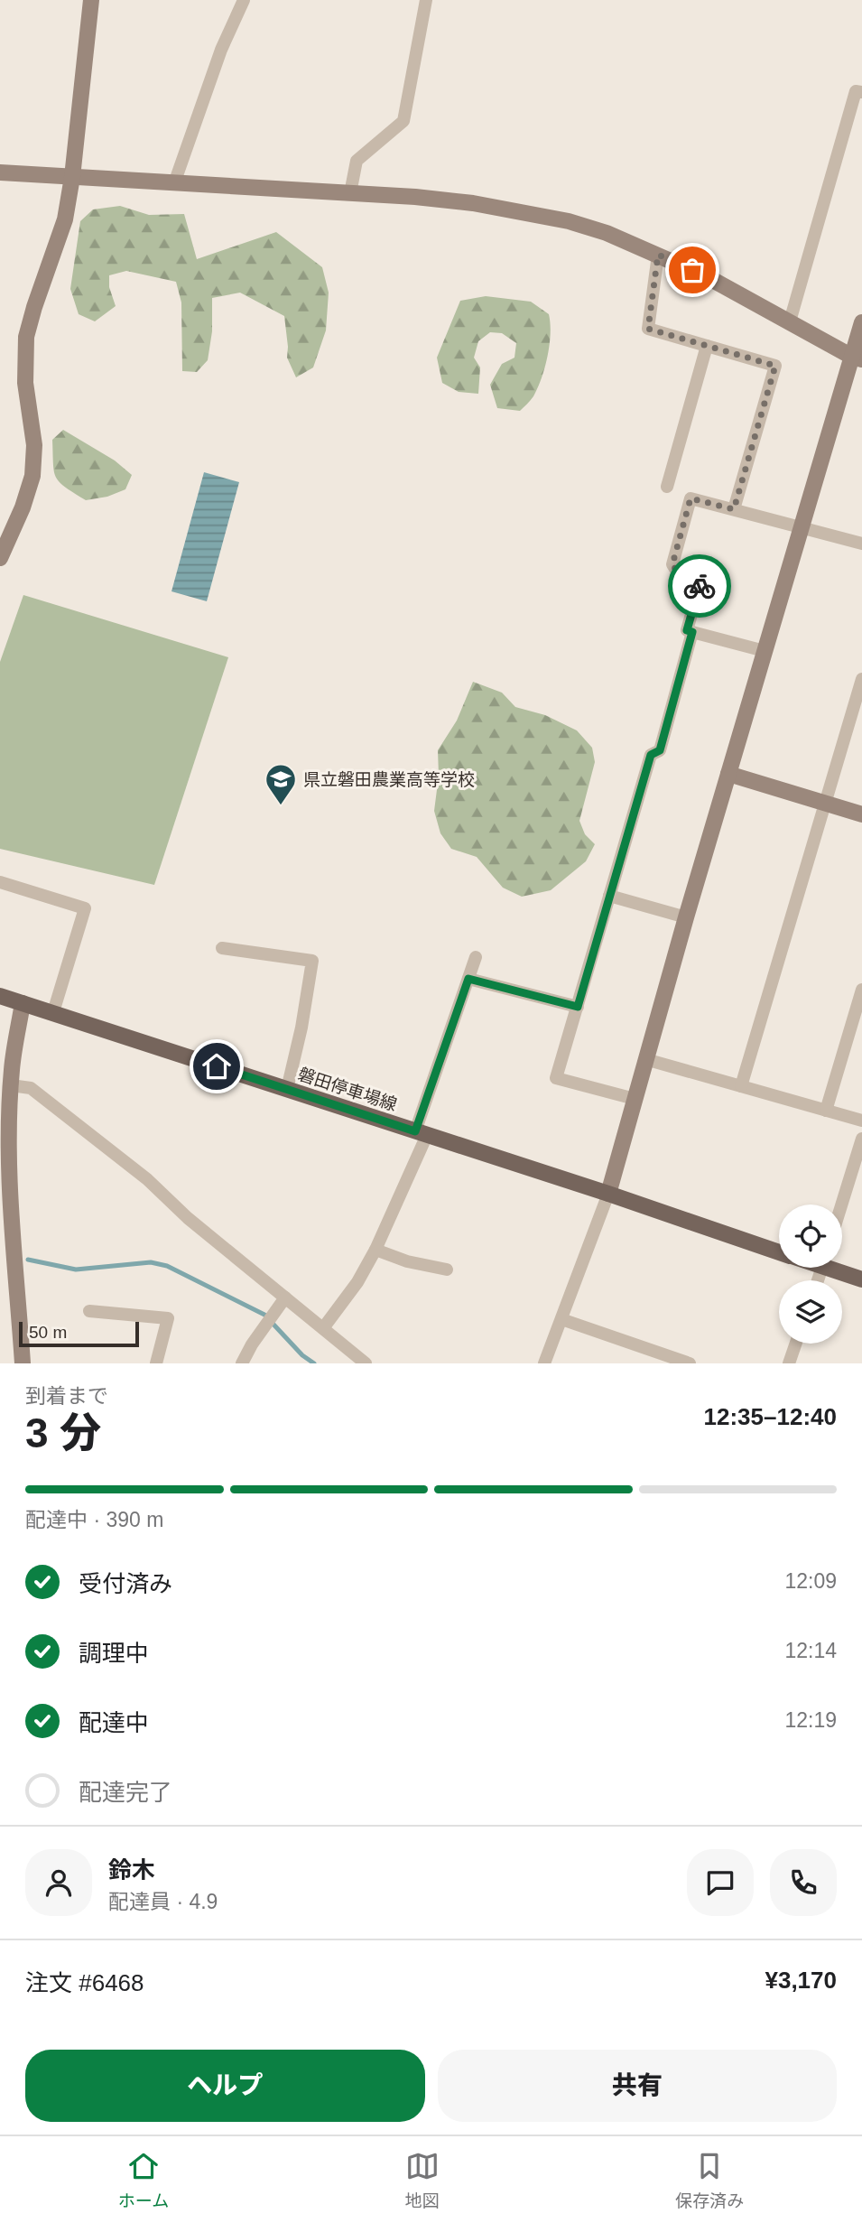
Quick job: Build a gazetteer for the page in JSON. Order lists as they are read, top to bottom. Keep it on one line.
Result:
{"streets":{"main road":["磐田停車場線"]},"places":{"school or university":["県立磐田農業高等学校"]},"scale_bar":"50 m","page":{"scale":"50 m","heading":["3 分","到着まで","12:35–12:40"],"panel":["鈴木","配達員 · 4.9","注文 #6468","¥3,170"],"bar":"配達中 · 390 m","list":[["受付済み","12:09"],["調理中","12:14"],["配達中","12:19"],"配達完了"],"buttons":["ヘルプ","共有"],"tabs":["ホーム","地図","保存済み"]}}
